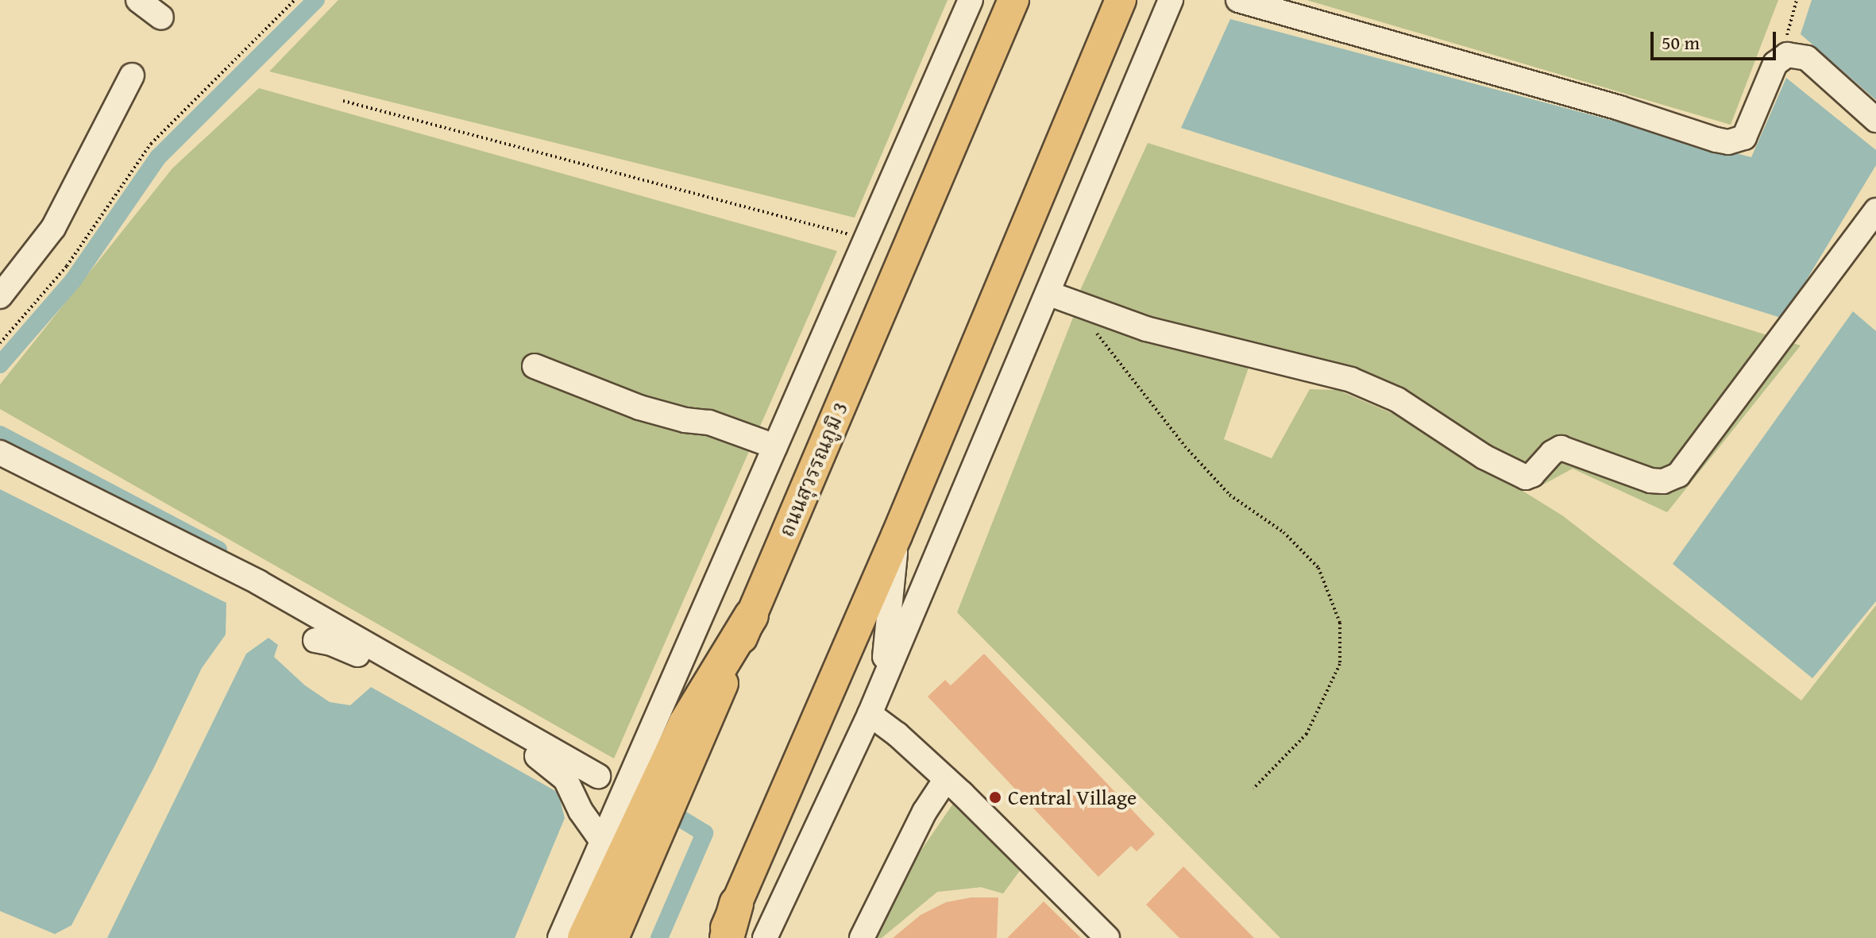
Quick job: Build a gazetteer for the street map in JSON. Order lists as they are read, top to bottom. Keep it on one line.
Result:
{"streets":{"main road":["ถนนสุวรรณภูมิ 3"]},"places":["Central Village"],"scale_bar":"50 m"}
